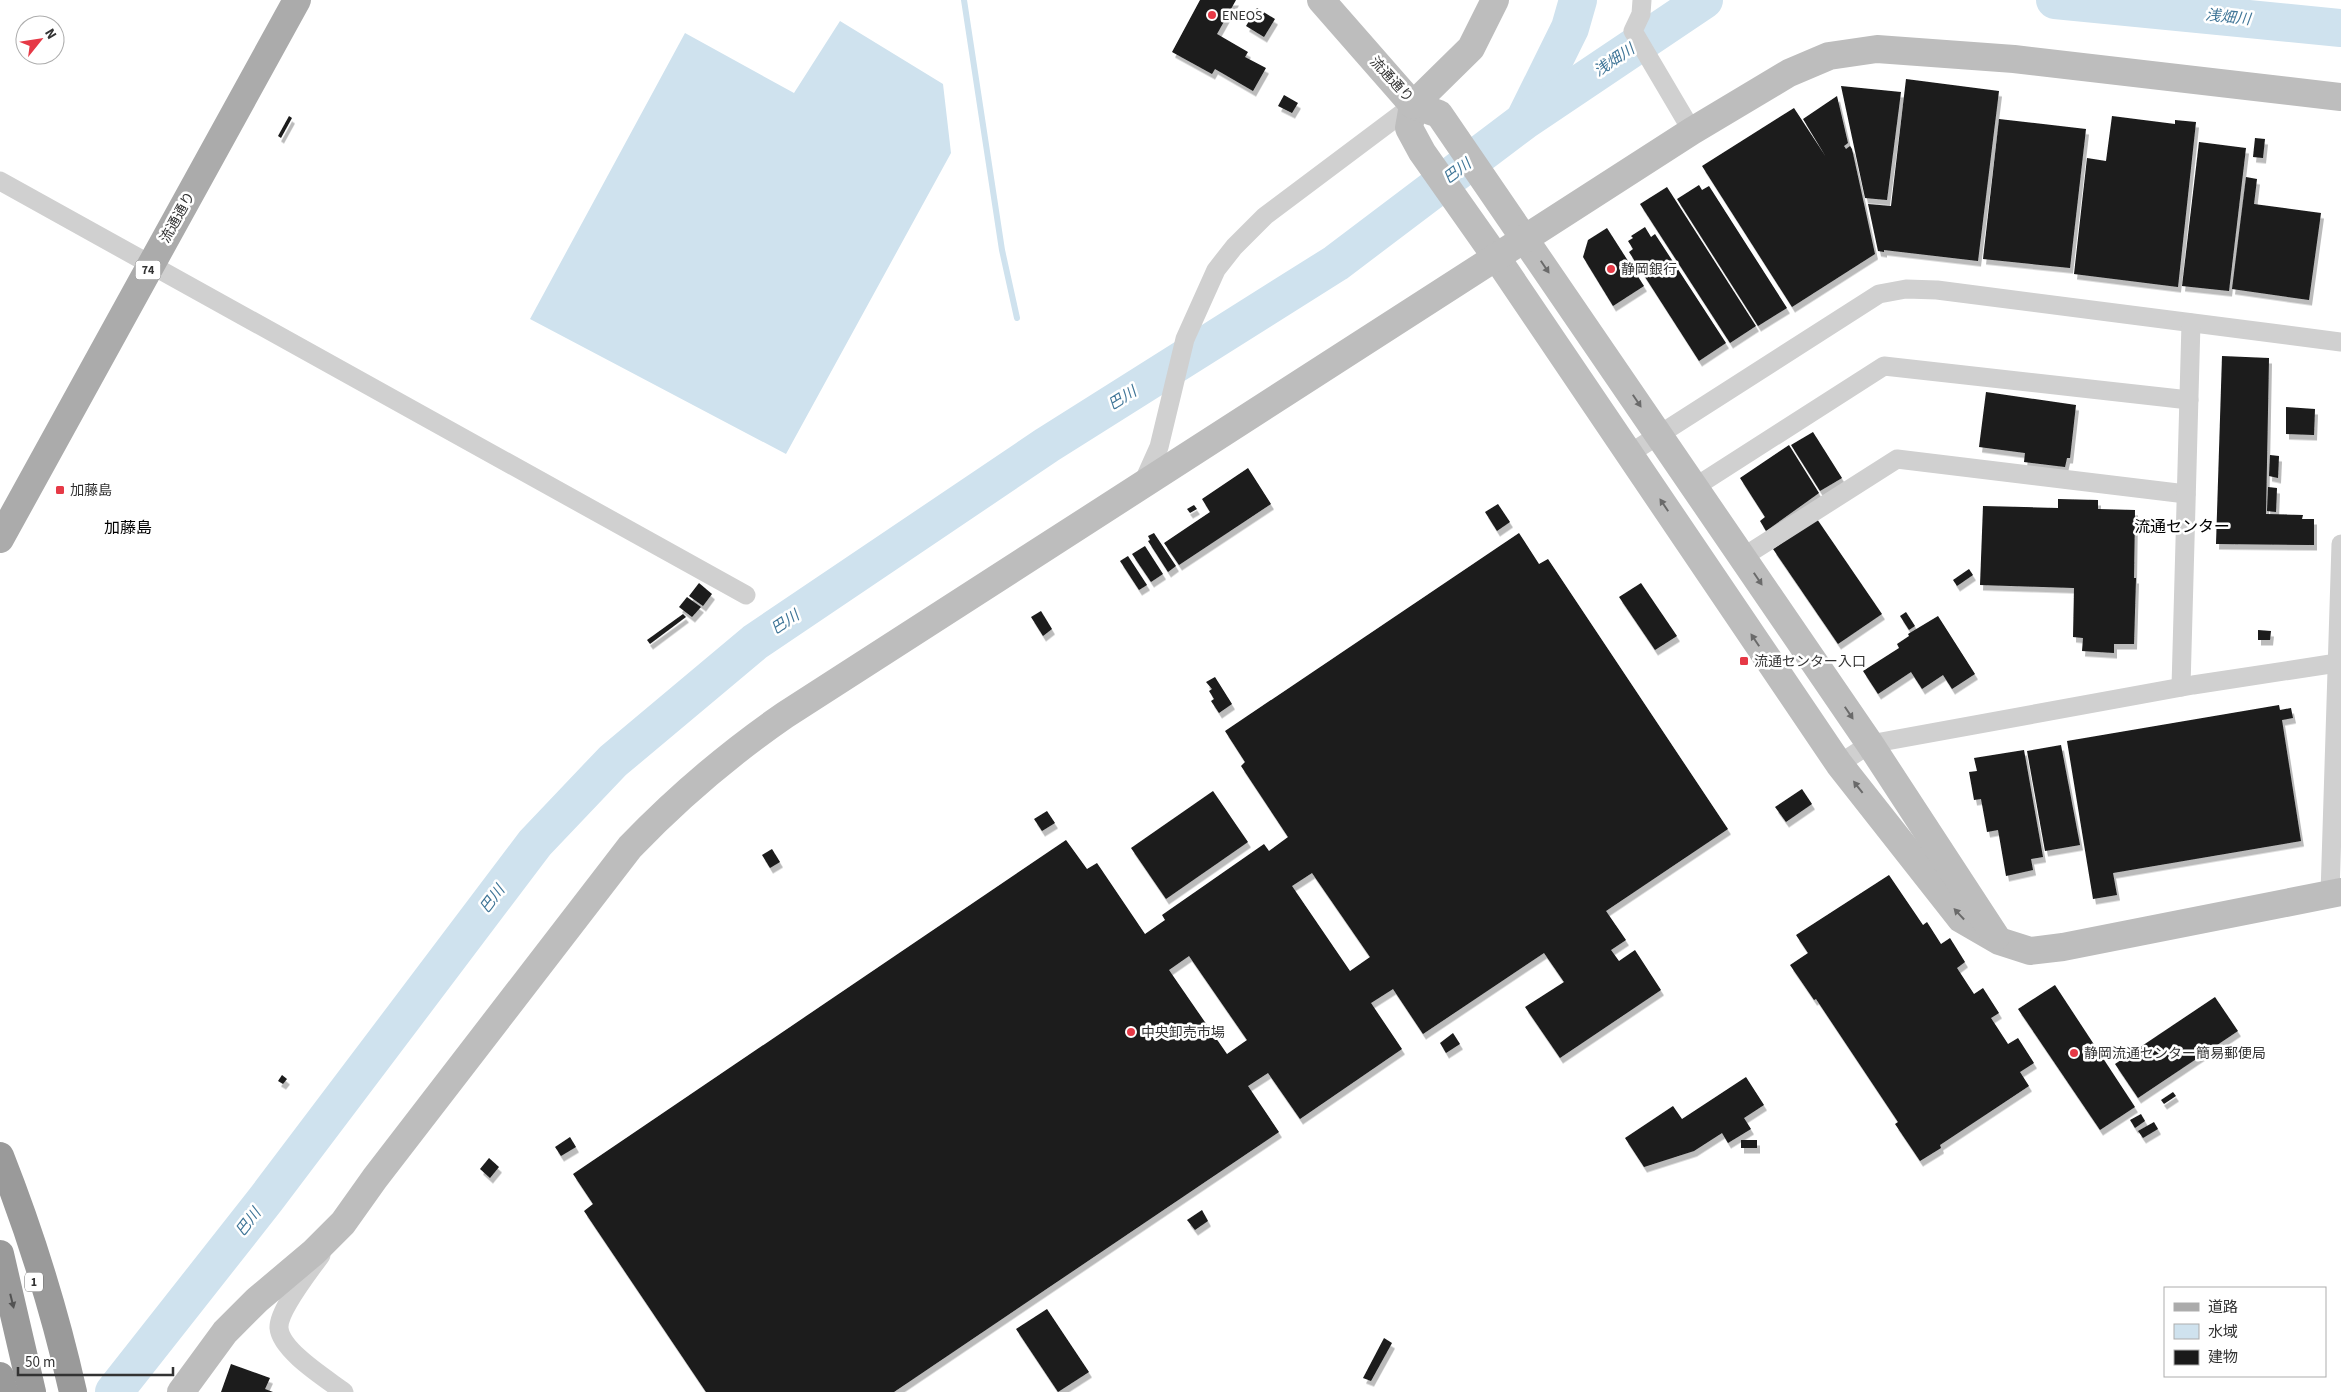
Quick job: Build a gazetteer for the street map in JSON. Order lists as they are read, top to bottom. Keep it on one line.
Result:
{"streets":{"highway":["1"],"main road":["流通通り","74"]},"districts":["流通センター","加藤島"],"water":["浅畑川","巴川"],"places":{"other":["ENEOS","静岡銀行","中央卸売市場","静岡流通センター簡易郵便局"],"transit":["加藤島","流通センター入口"]},"legend":["道路","水域","建物"],"scale_bar":"50 m","north":"top right"}
